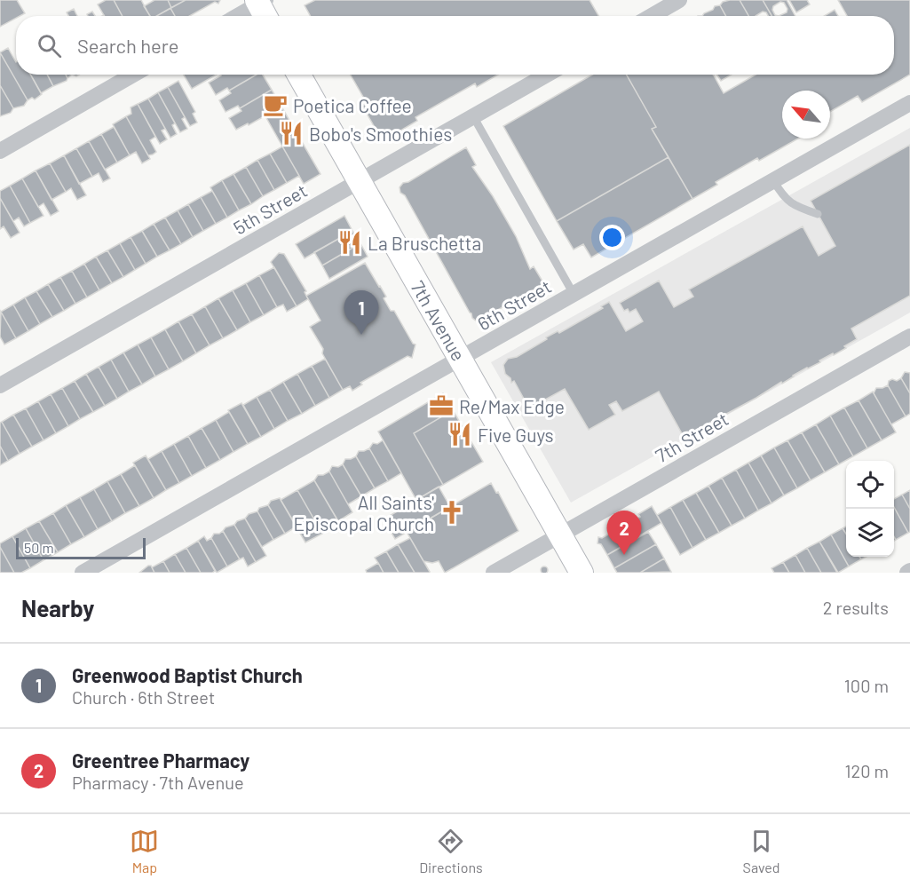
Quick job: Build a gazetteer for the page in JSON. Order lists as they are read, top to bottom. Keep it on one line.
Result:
{"streets":{"street":["5th Street","6th Street","7th Avenue","7th Street"]},"crossings":[["5th Street","7th Avenue"],["6th Street","7th Avenue"],["7th Avenue","7th Street"]],"places":{"cafe":["Poetica Coffee"],"restaurant":["Bobo's Smoothies","La Bruschetta","Five Guys"],"office":["Re/Max Edge"],"church":["All Saints' Episcopal Church"]},"scale_bar":"50 m","north":"top left","page":{"search":"Search here","pins":["1","2"],"scale":"50 m","heading":["Nearby","2 results"],"list":[{"mark":"1","name":"Greenwood Baptist Church","note":"Church · 6th Street","value":"100 m"},{"mark":"2","name":"Greentree Pharmacy","note":"Pharmacy · 7th Avenue","value":"120 m"}],"nav":["Map","Directions","Saved"]}}
